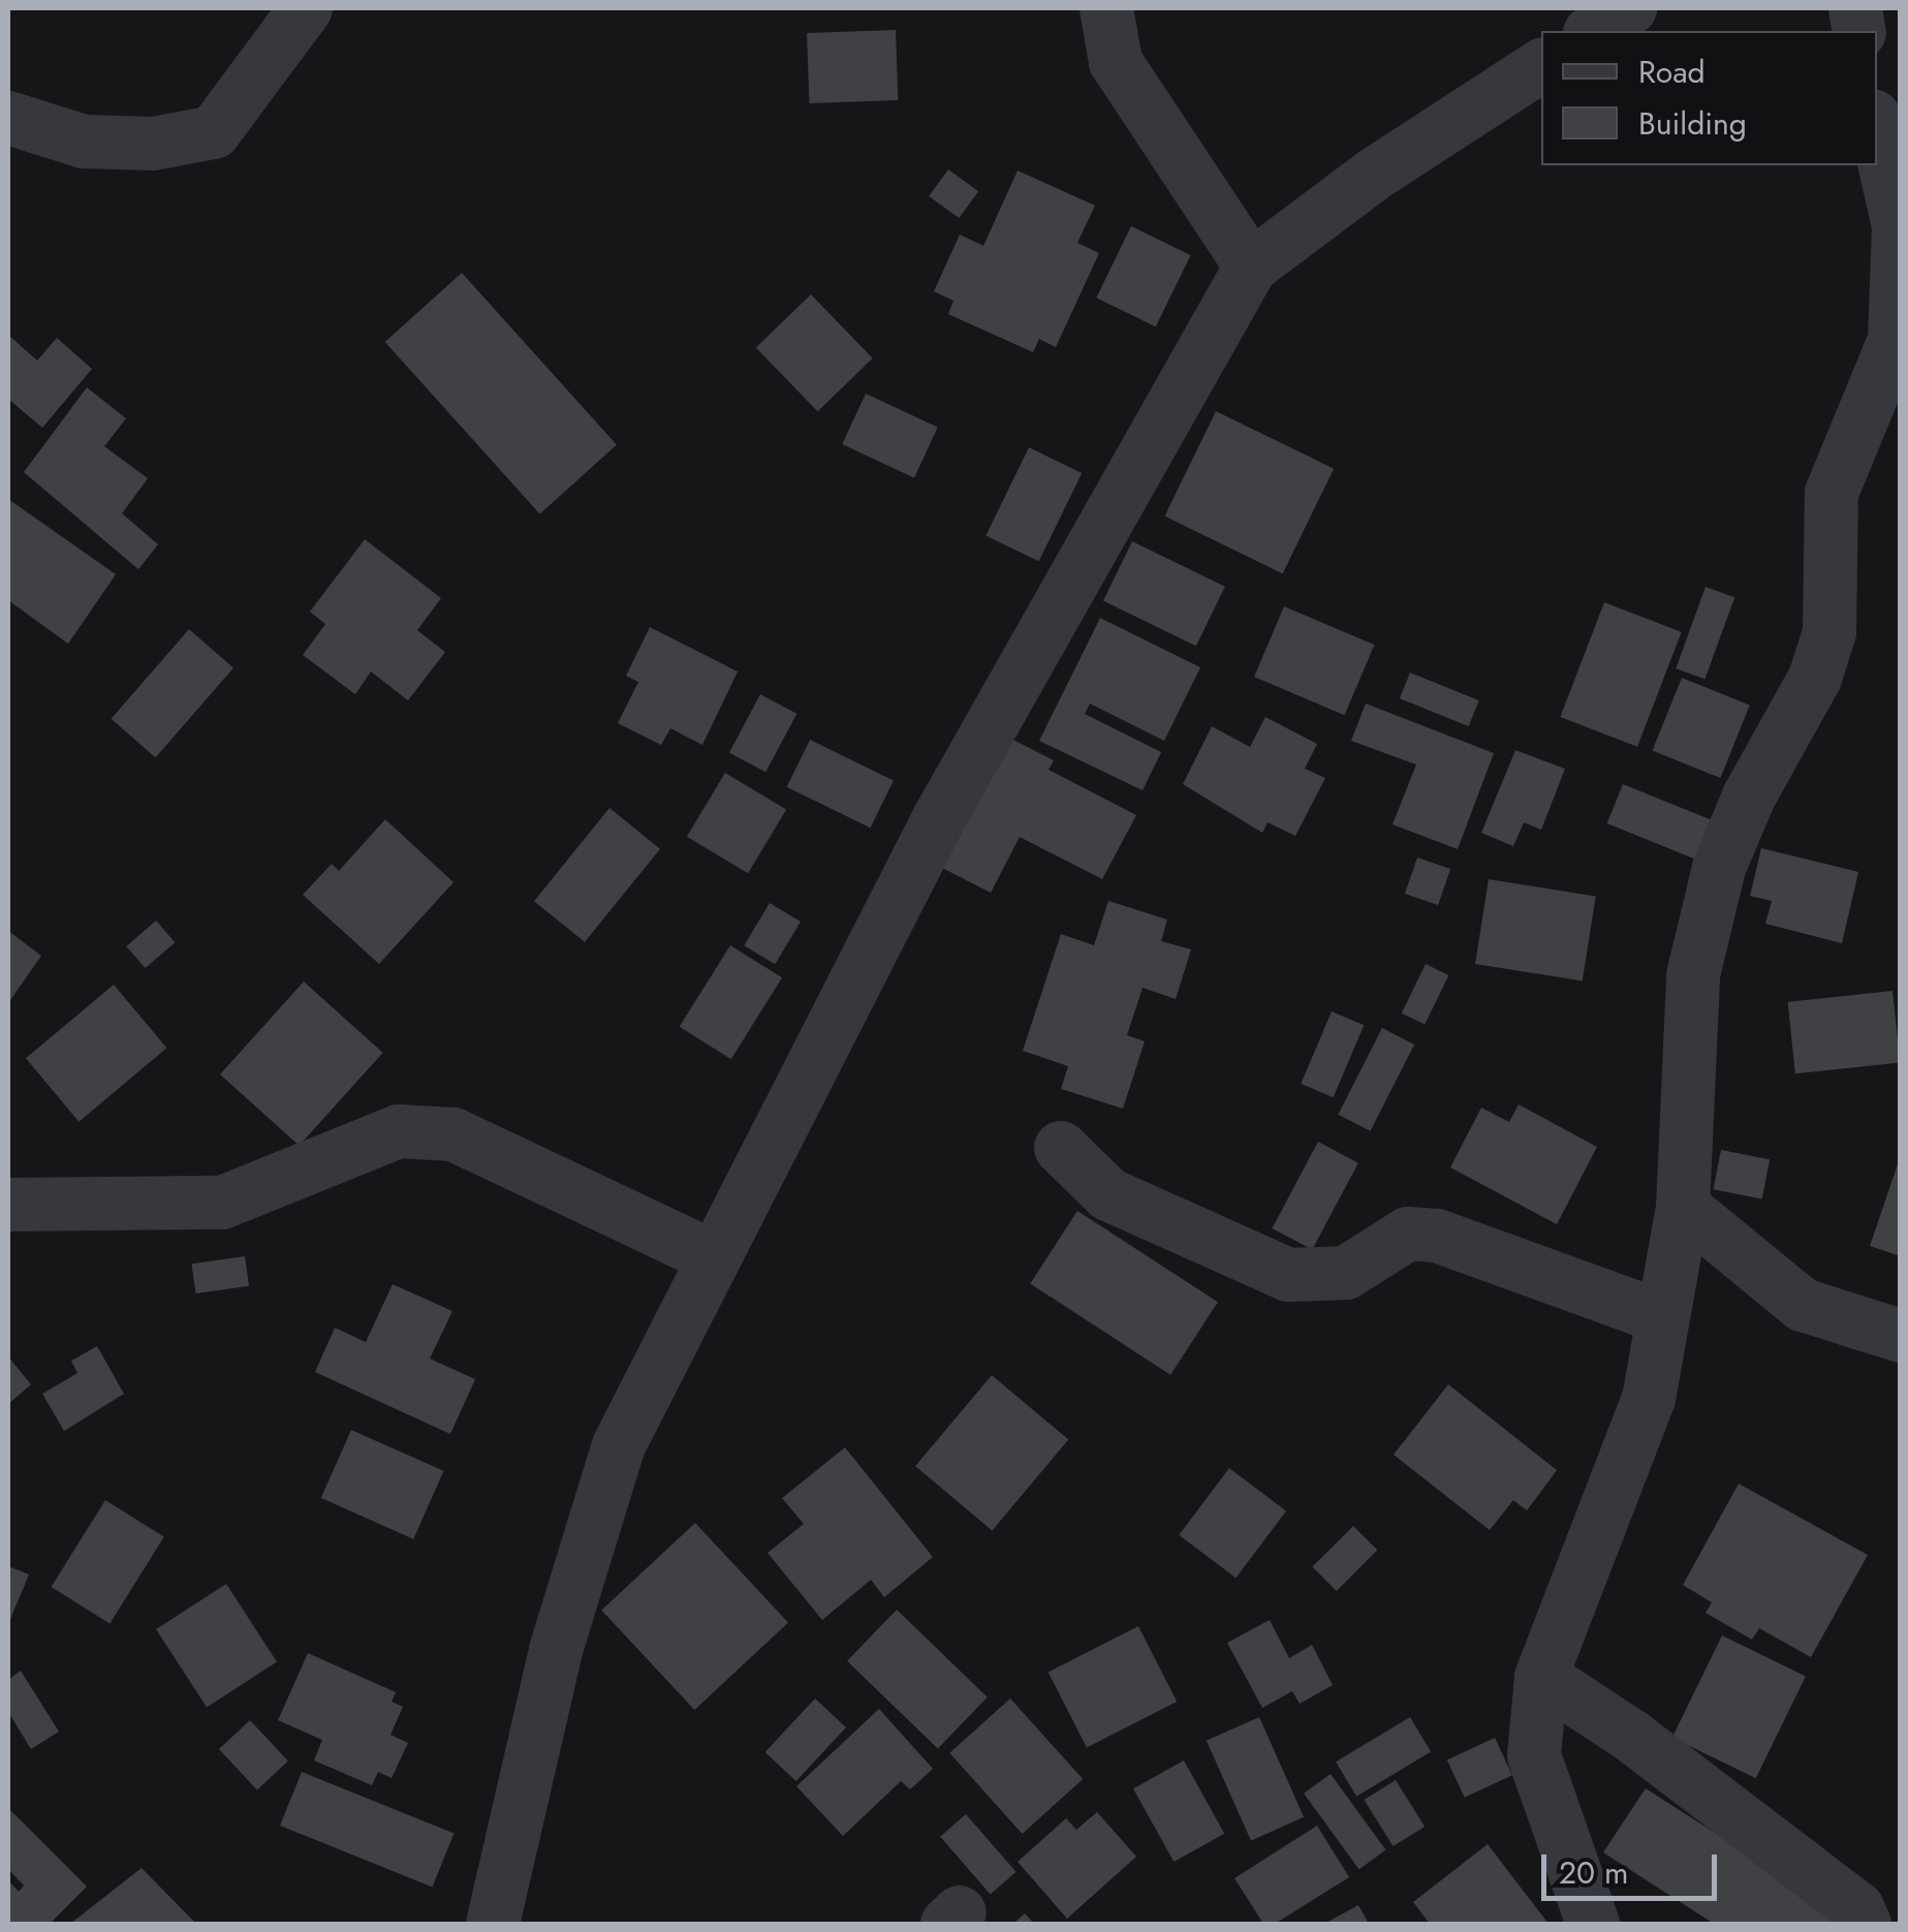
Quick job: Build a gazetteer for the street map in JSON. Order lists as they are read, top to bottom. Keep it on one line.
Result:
{"legend":["Road","Building"],"scale_bar":"20 m"}
